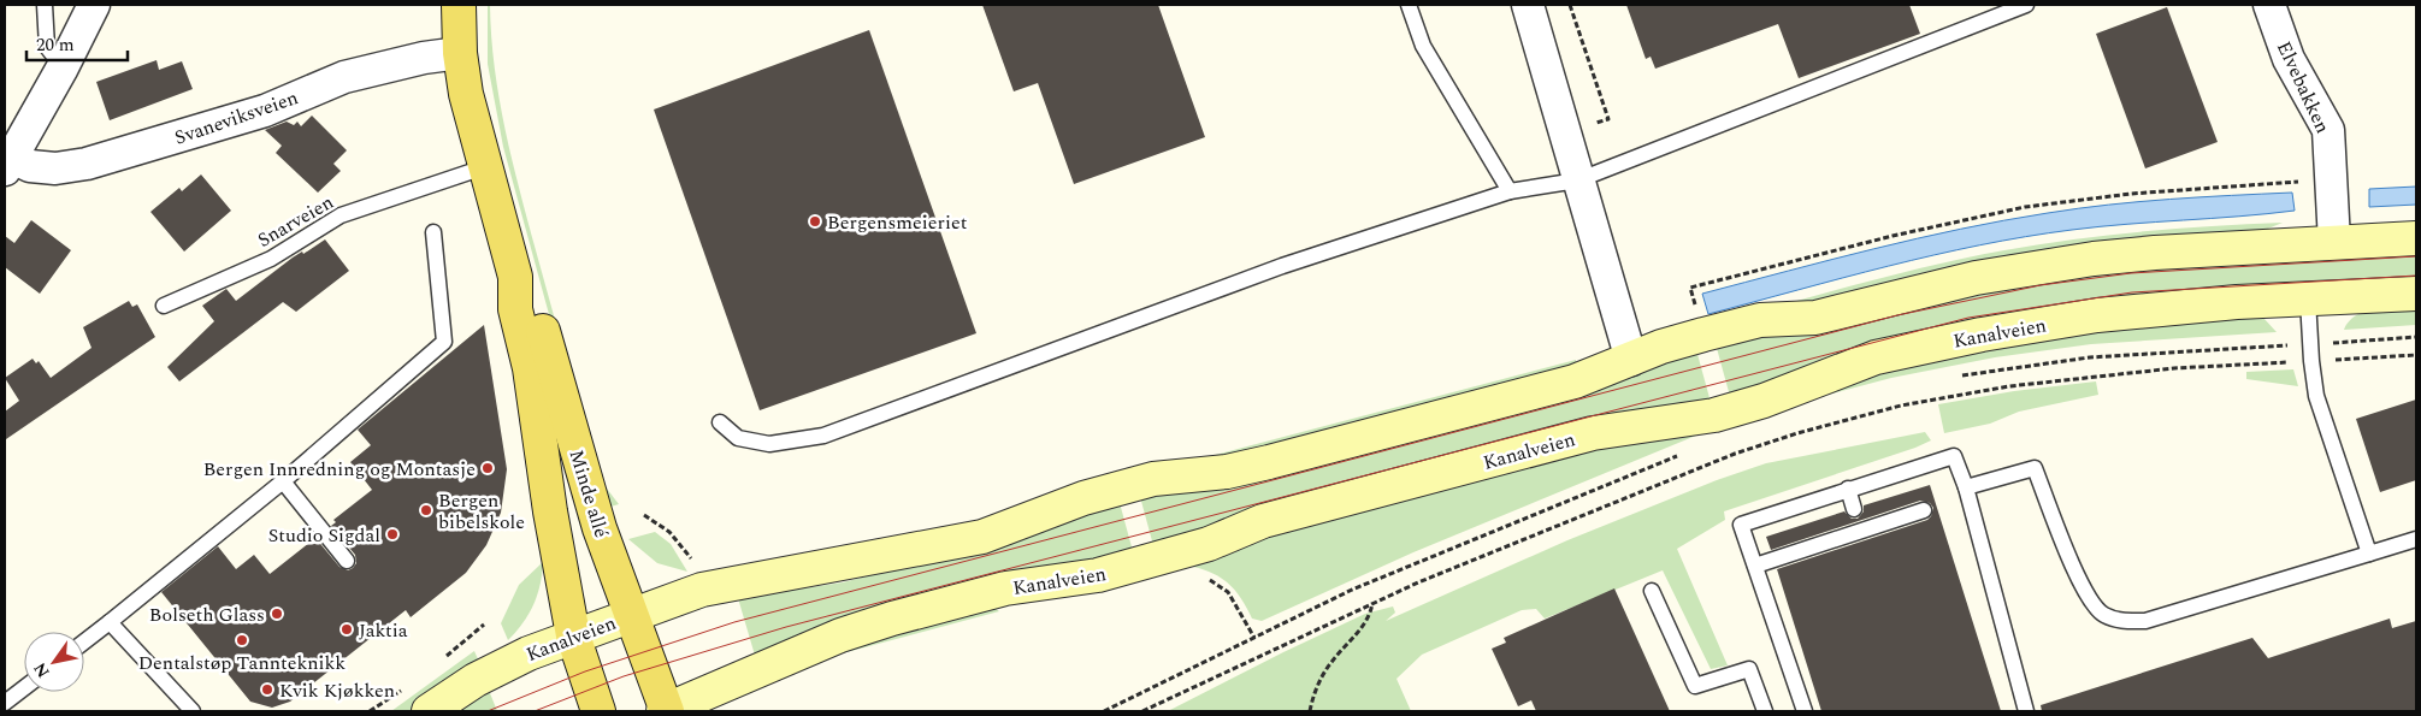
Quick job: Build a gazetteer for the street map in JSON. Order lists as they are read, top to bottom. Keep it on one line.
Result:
{"streets":{"main road":["Kanalveien","Minde allé"],"street":["Elvebakken","Svaneviksveien"],"lane":["Snarveien"]},"crossings":[["Elvebakken","Kanalveien"],["Svaneviksveien","Minde allé"],["Snarveien","Minde allé"],["Kanalveien","Minde allé"]],"places":["Bergensmeieriet","Bergen Innredning og Montasje","Bergen bibelskole","Studio Sigdal","Bolseth Glass","Jaktia","Dentalstøp Tannteknikk","Kvik Kjøkken"],"scale_bar":"20 m","north":"bottom left"}
